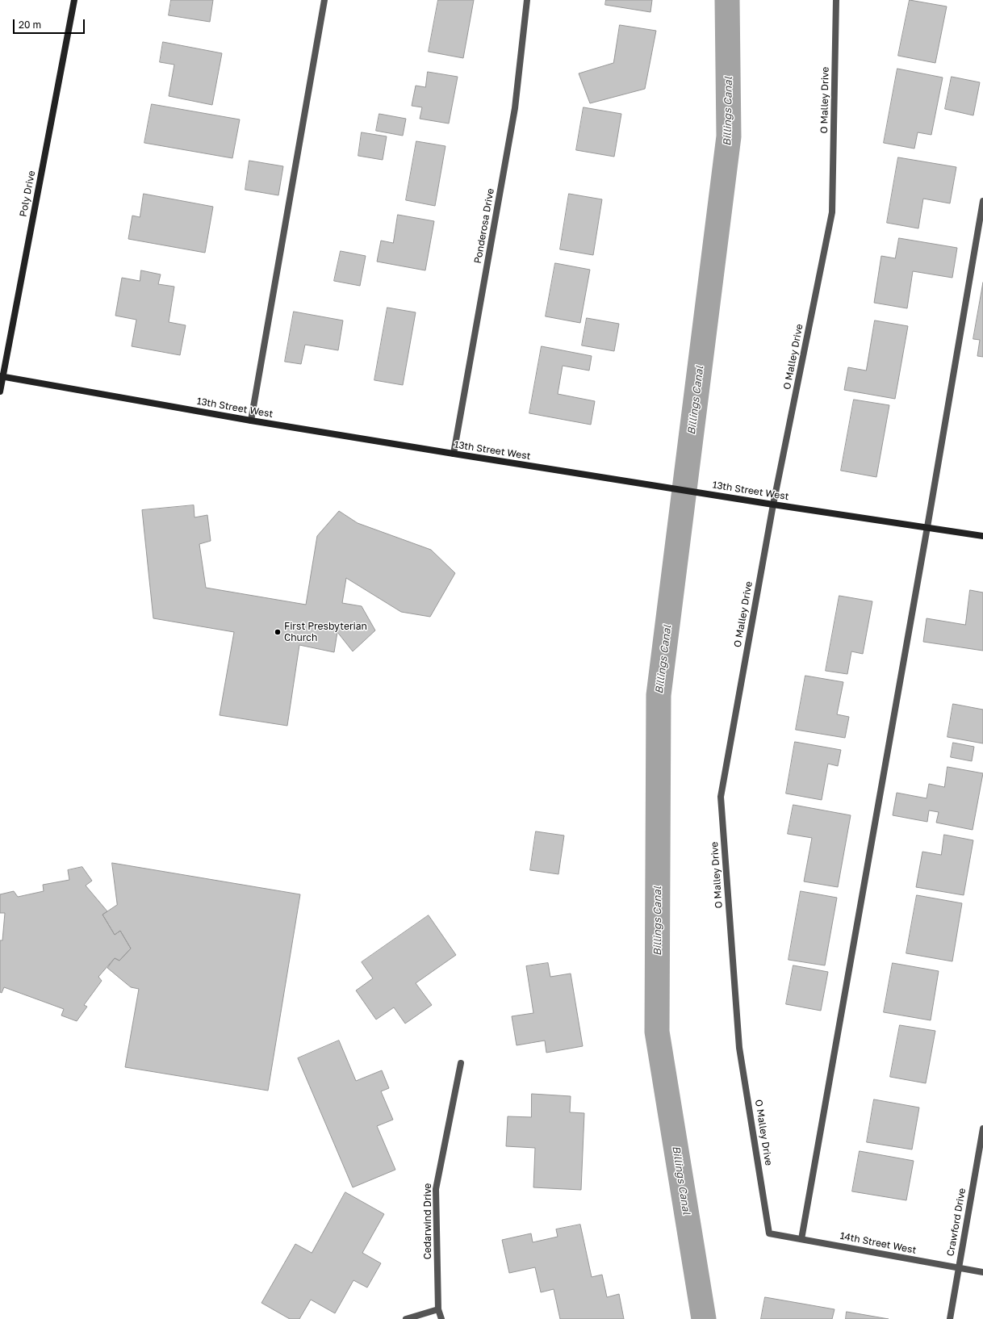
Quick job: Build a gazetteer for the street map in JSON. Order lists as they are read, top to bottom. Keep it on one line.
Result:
{"streets":{"street":["O Malley Drive","Poly Drive","Ponderosa Drive","13th Street West","Cedarwind Drive","Crawford Drive","14th Street West"]},"crossings":[["O Malley Drive","13th Street West"],["O Malley Drive","14th Street West"],["Poly Drive","13th Street West"],["Ponderosa Drive","13th Street West"],["Crawford Drive","14th Street West"]],"water":["Billings Canal"],"places":["First Presbyterian Church"],"scale_bar":"20 m"}
